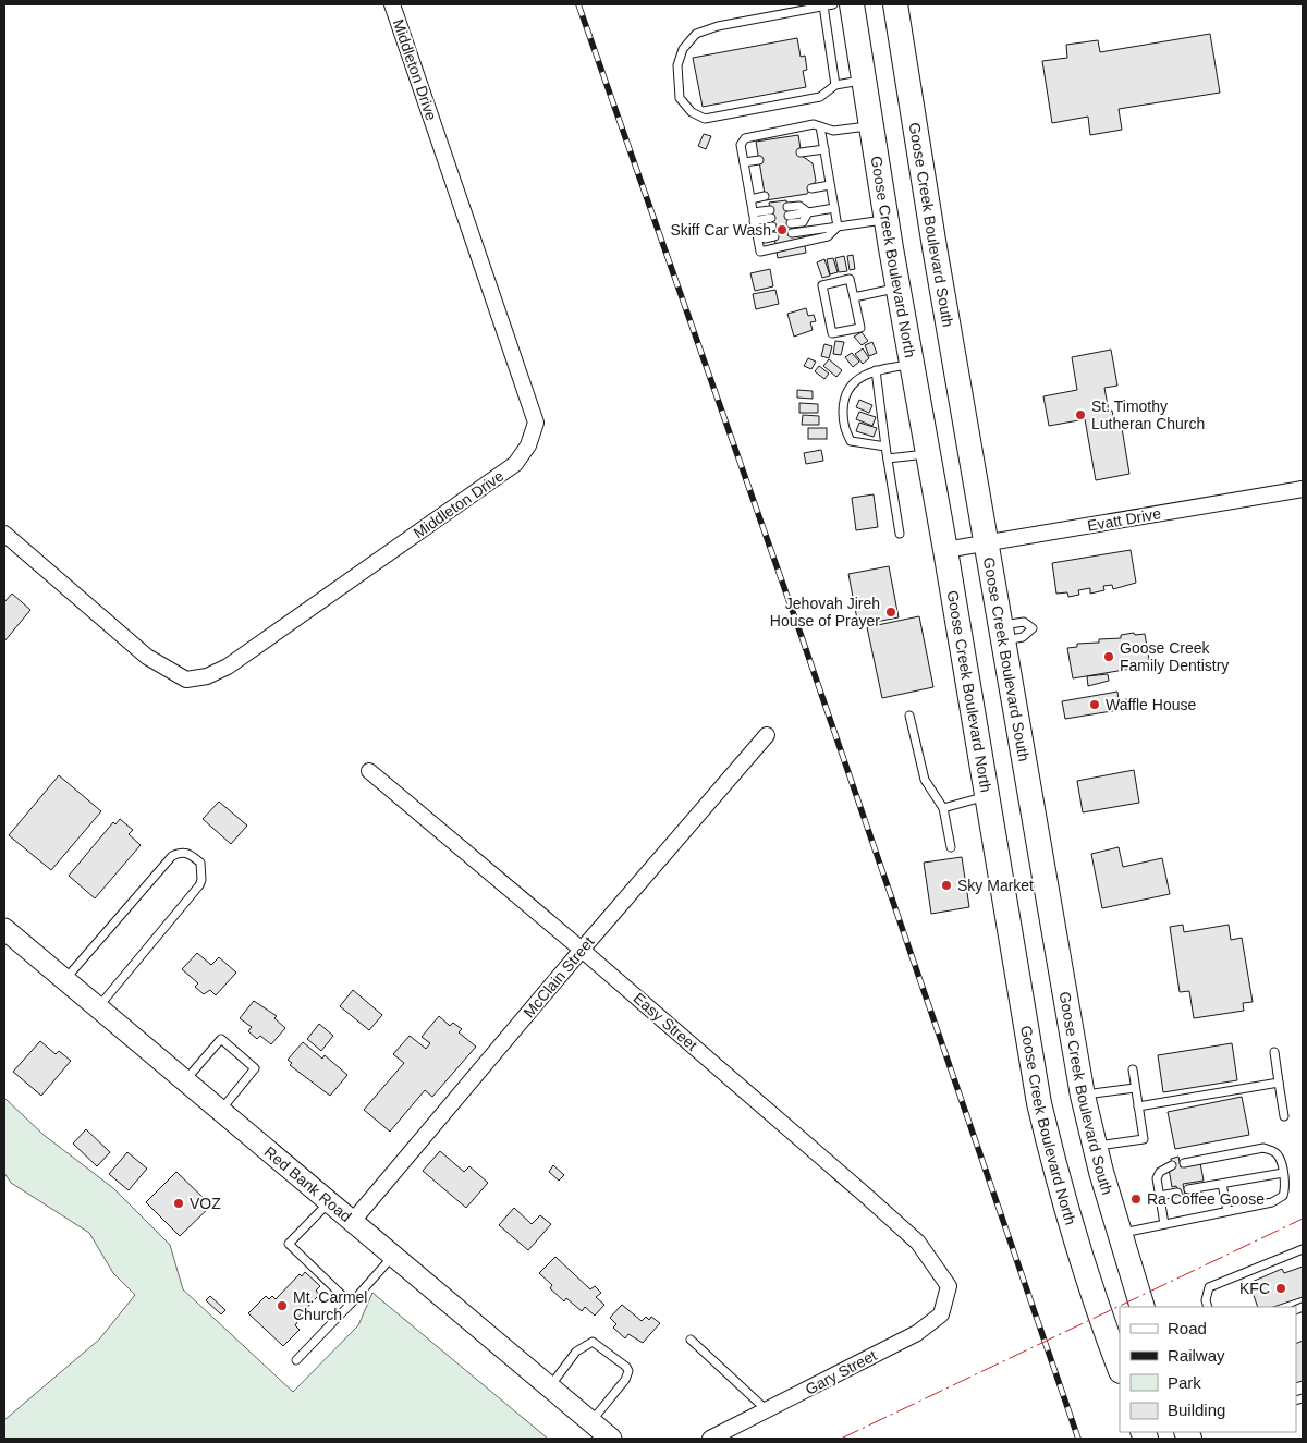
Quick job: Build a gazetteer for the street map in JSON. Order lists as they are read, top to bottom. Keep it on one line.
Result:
{"streets":{"highway":["Goose Creek Boulevard South","Goose Creek Boulevard North"],"main road":["Red Bank Road"],"street":["Middleton Drive","Evatt Drive","McClain Street","Easy Street","Gary Street"]},"crossings":[["Goose Creek Boulevard South","Evatt Drive"],["Goose Creek Boulevard North","Evatt Drive"],["McClain Street","Easy Street"],["McClain Street","Red Bank Road"],["Easy Street","Gary Street"]],"places":["Skiff Car Wash","St. Timothy Lutheran Church","Jehovah Jireh House of Prayer","Goose Creek Family Dentistry","Waffle House","Sky Market","Ra Coffee Goose","VOZ","KFC","Mt. Carmel Church"],"legend":["Road","Railway","Park","Building"]}
